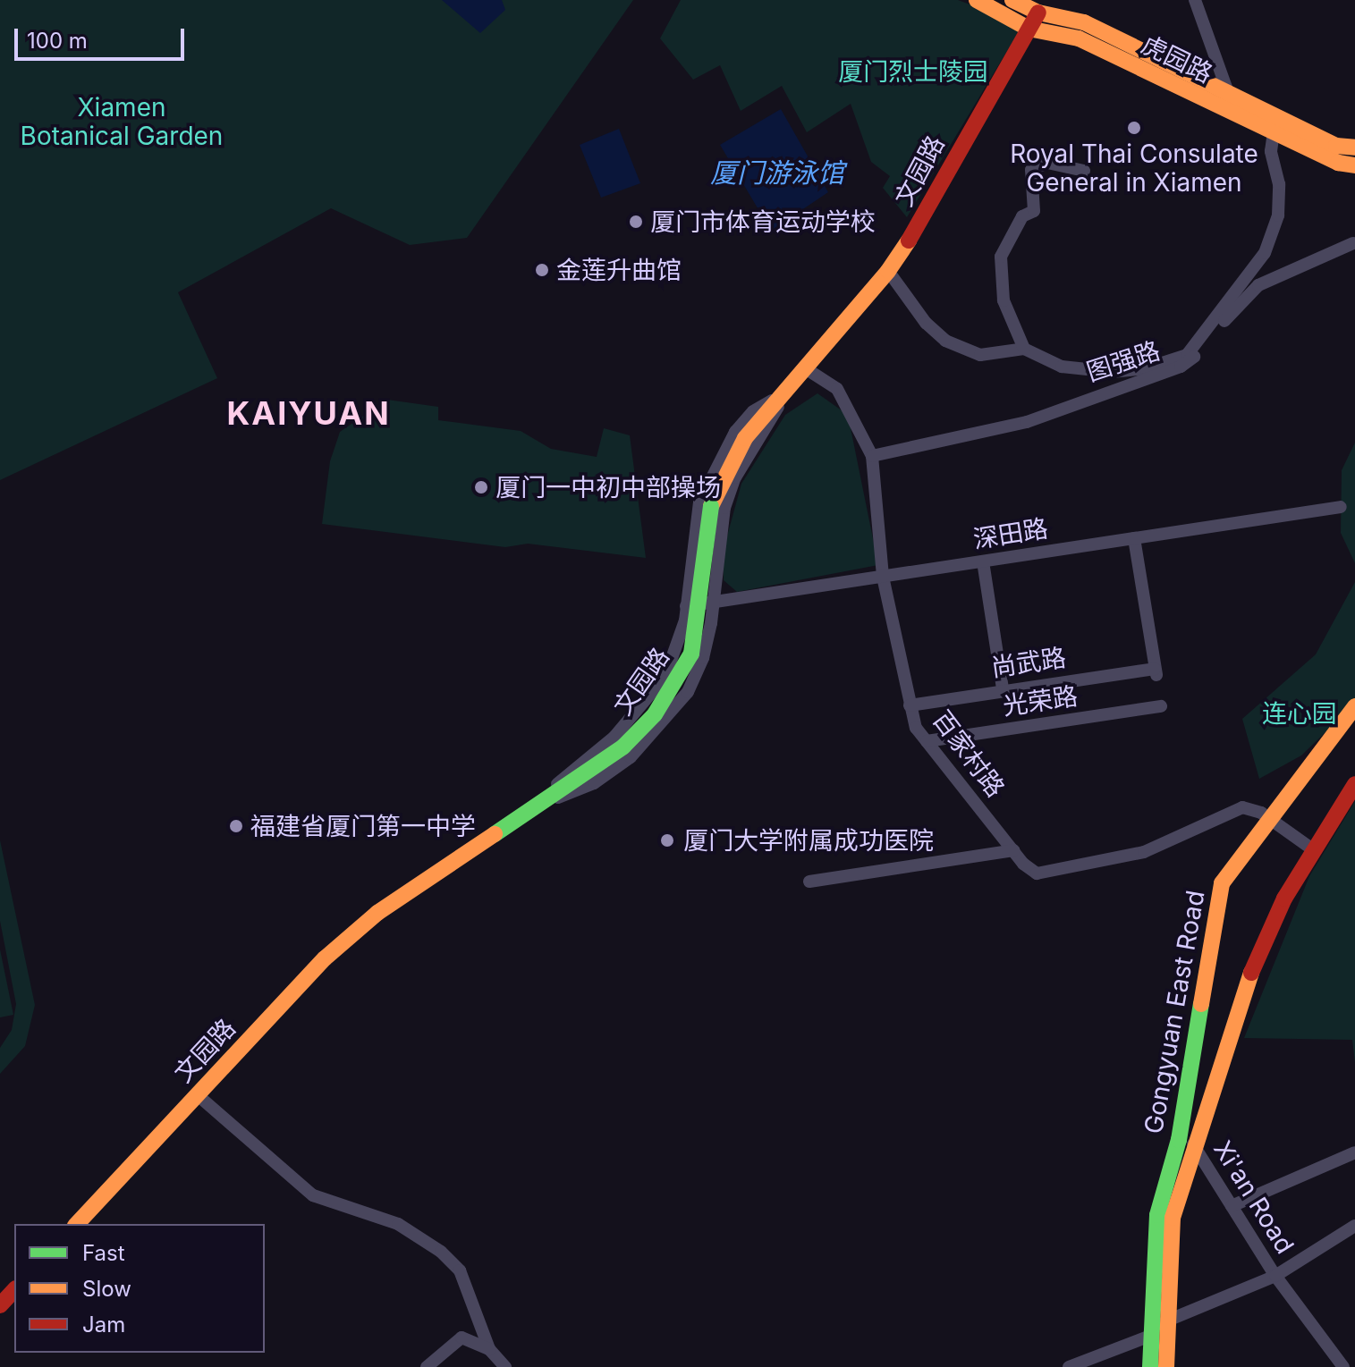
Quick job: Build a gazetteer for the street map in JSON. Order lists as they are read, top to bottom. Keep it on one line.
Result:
{"streets":{"main road":["虎园路","文园路","Gongyuan East Road"],"street":["图强路","深田路","尚武路","光荣路","百家村路","Xi'an Road"]},"crossings":[["虎园路","文园路"],["文园路","百家村路"],["图强路","百家村路"],["深田路","尚武路"],["深田路","百家村路"],["尚武路","百家村路"],["光荣路","百家村路"],["百家村路","Gongyuan East Road"],["Gongyuan East Road","Xi'an Road"]],"districts":["KAIYUAN"],"water":["厦门游泳馆"],"parks":["厦门烈士陵园","Xiamen Botanical Garden","连心园"],"places":["Royal Thai Consulate General in Xiamen","厦门市体育运动学校","金莲升曲馆","厦门一中初中部操场","福建省厦门第一中学","厦门大学附属成功医院"],"legend":["Fast","Slow","Jam"],"scale_bar":"100 m"}
